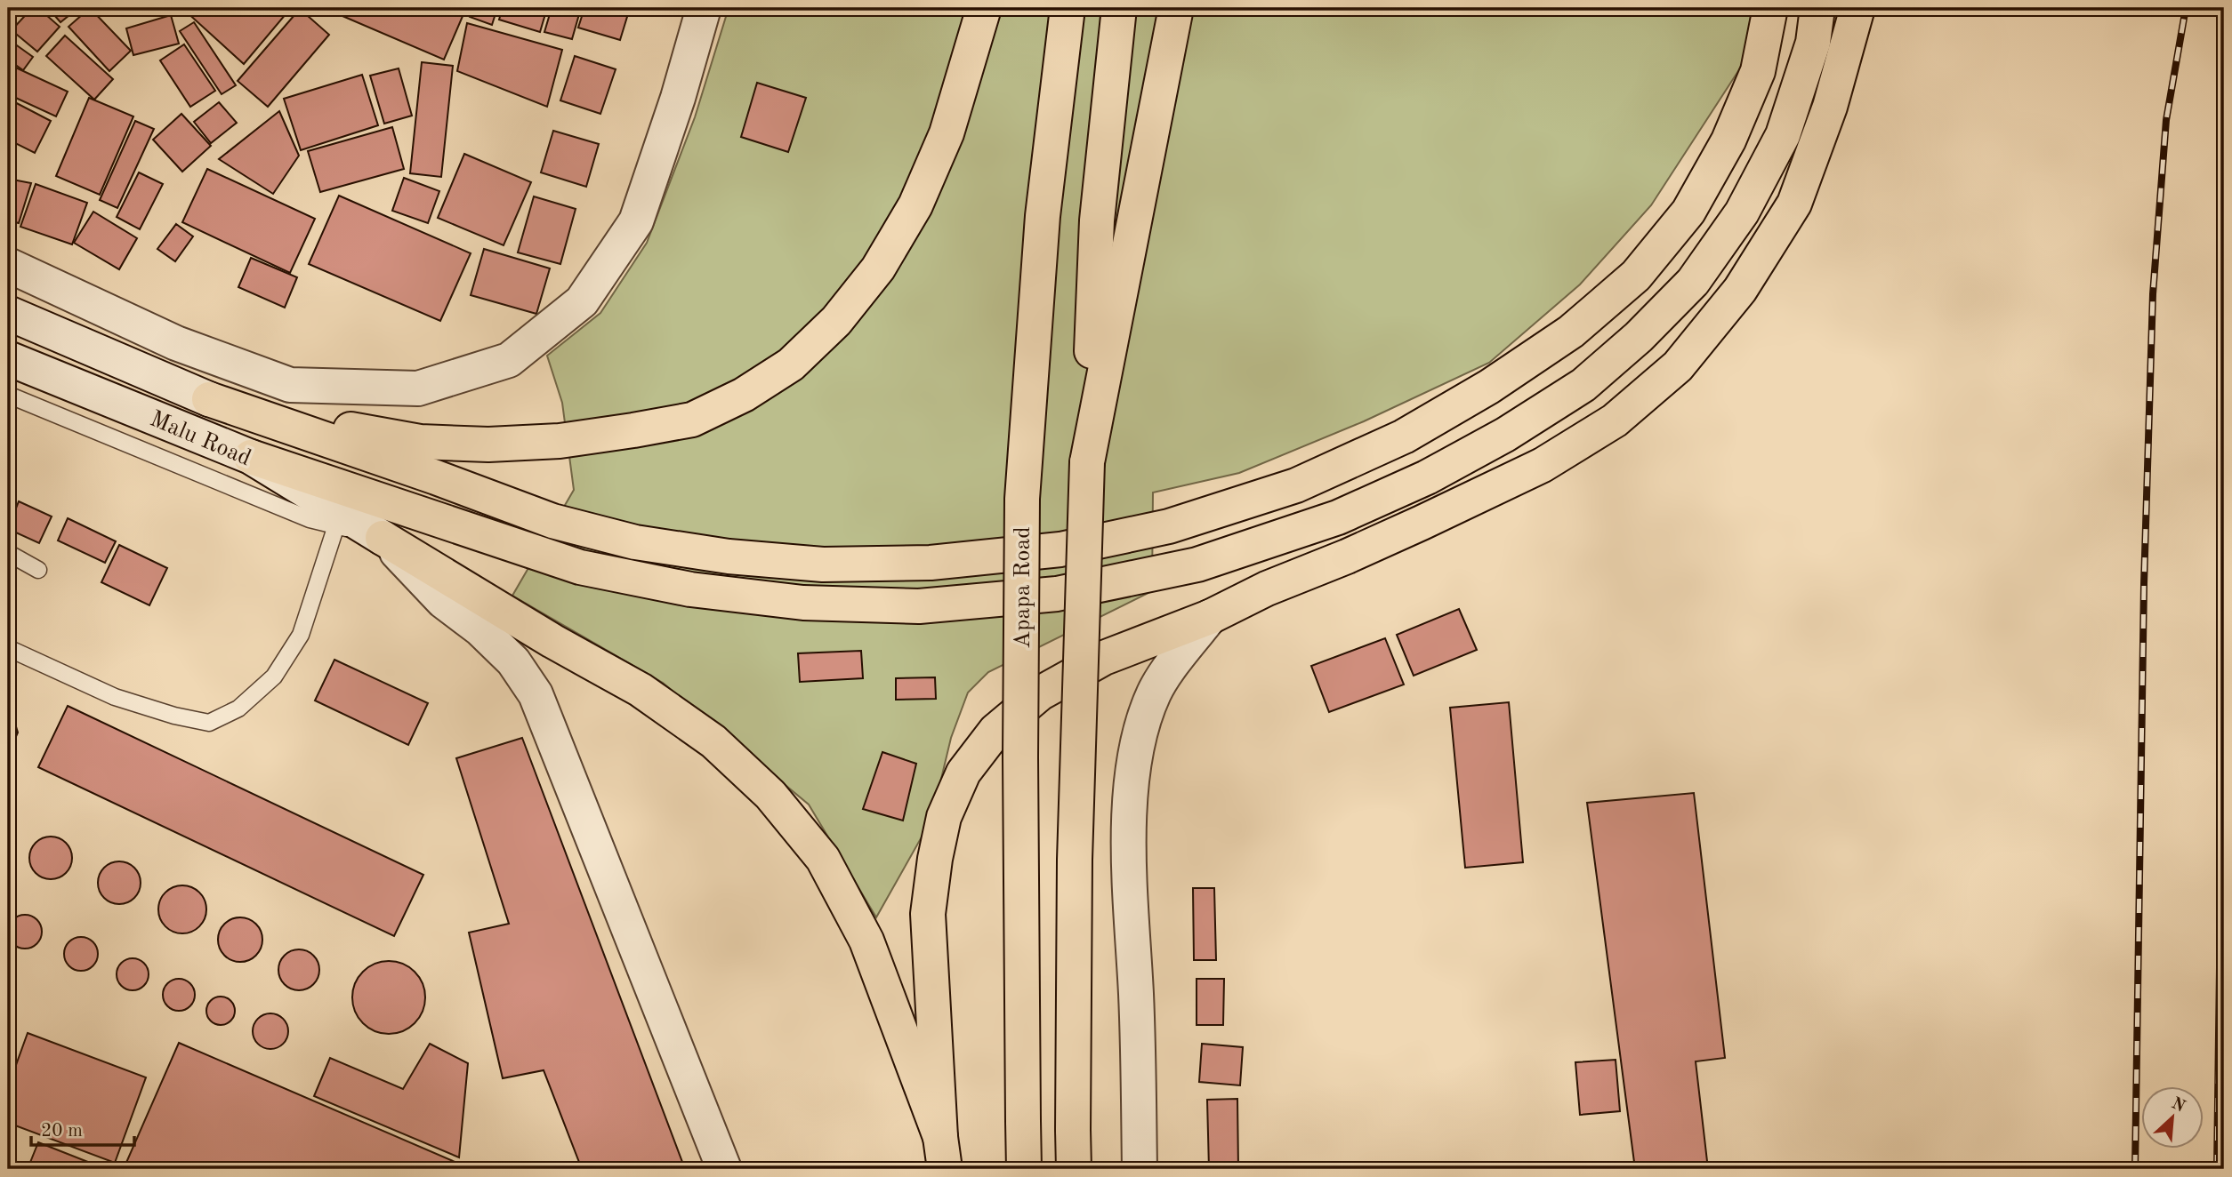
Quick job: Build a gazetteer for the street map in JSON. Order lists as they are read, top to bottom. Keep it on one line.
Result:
{"streets":{"main road":["Apapa Road"],"street":["Malu Road"]},"scale_bar":"20 m","north":"top right"}
